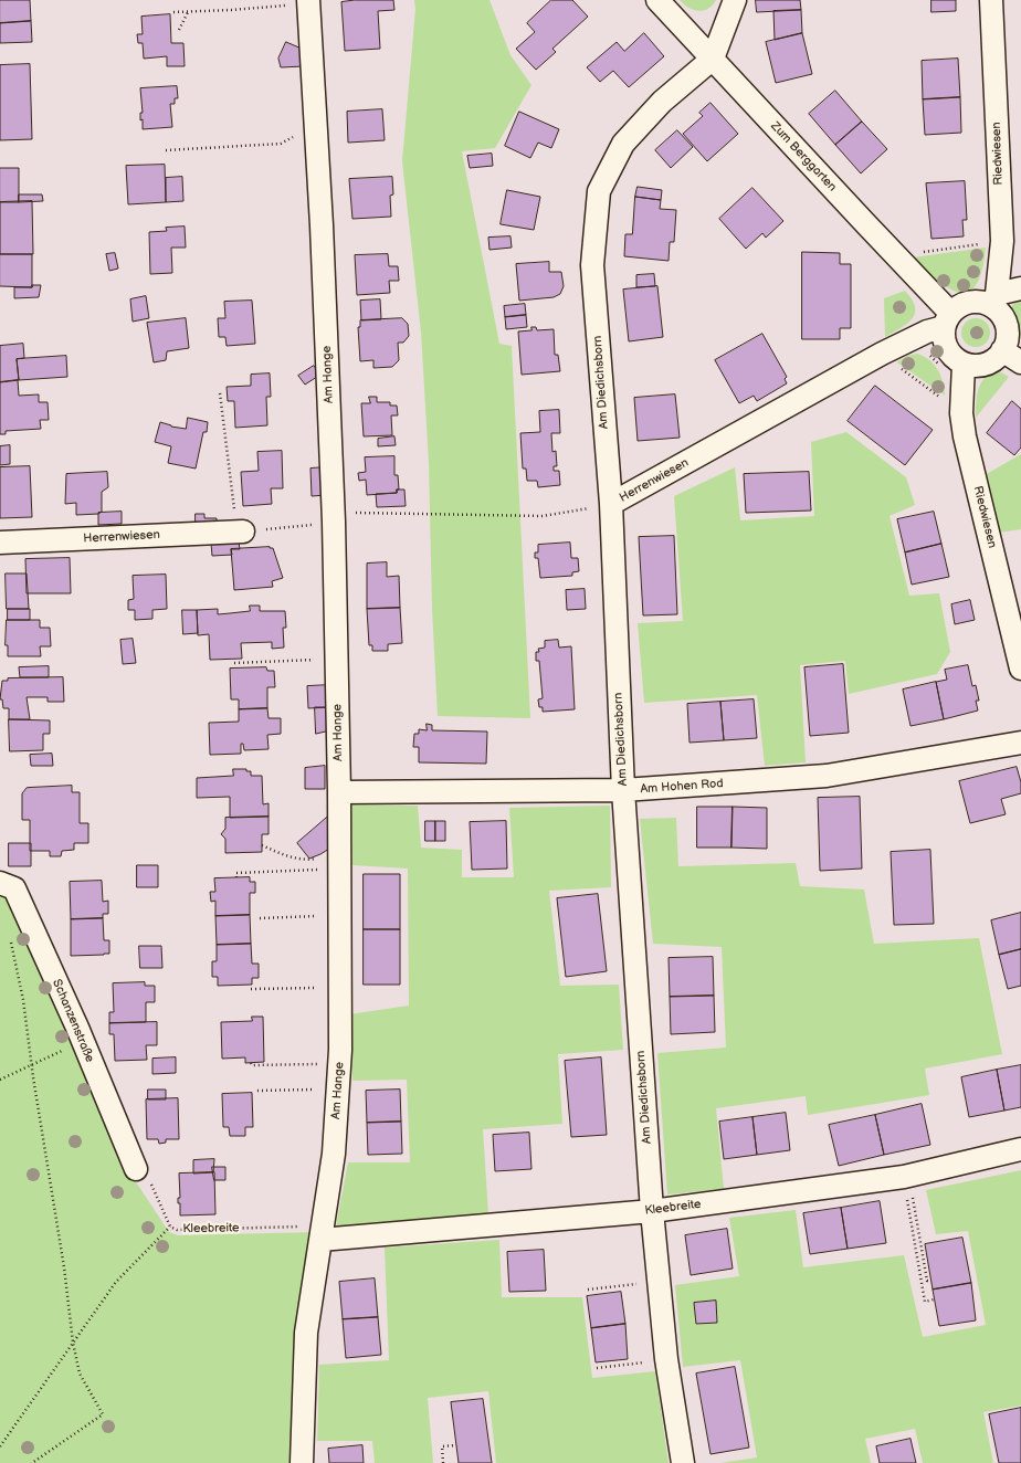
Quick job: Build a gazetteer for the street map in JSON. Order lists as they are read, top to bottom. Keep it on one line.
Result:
{"streets":{"street":["Riedwiesen","Zum Berggarten","Am Hange","Am Diedichsborn","Herrenwiesen","Am Hohen Rod","Schanzenstraße","Kleebreite"]},"crossings":[["Riedwiesen","Zum Berggarten"],["Riedwiesen","Herrenwiesen"],["Zum Berggarten","Am Diedichsborn"],["Zum Berggarten","Herrenwiesen"],["Am Hange","Herrenwiesen"],["Am Hange","Am Hohen Rod"],["Am Hange","Kleebreite"],["Am Diedichsborn","Herrenwiesen"],["Am Diedichsborn","Am Hohen Rod"],["Am Diedichsborn","Kleebreite"],["Schanzenstraße","Kleebreite"]]}
